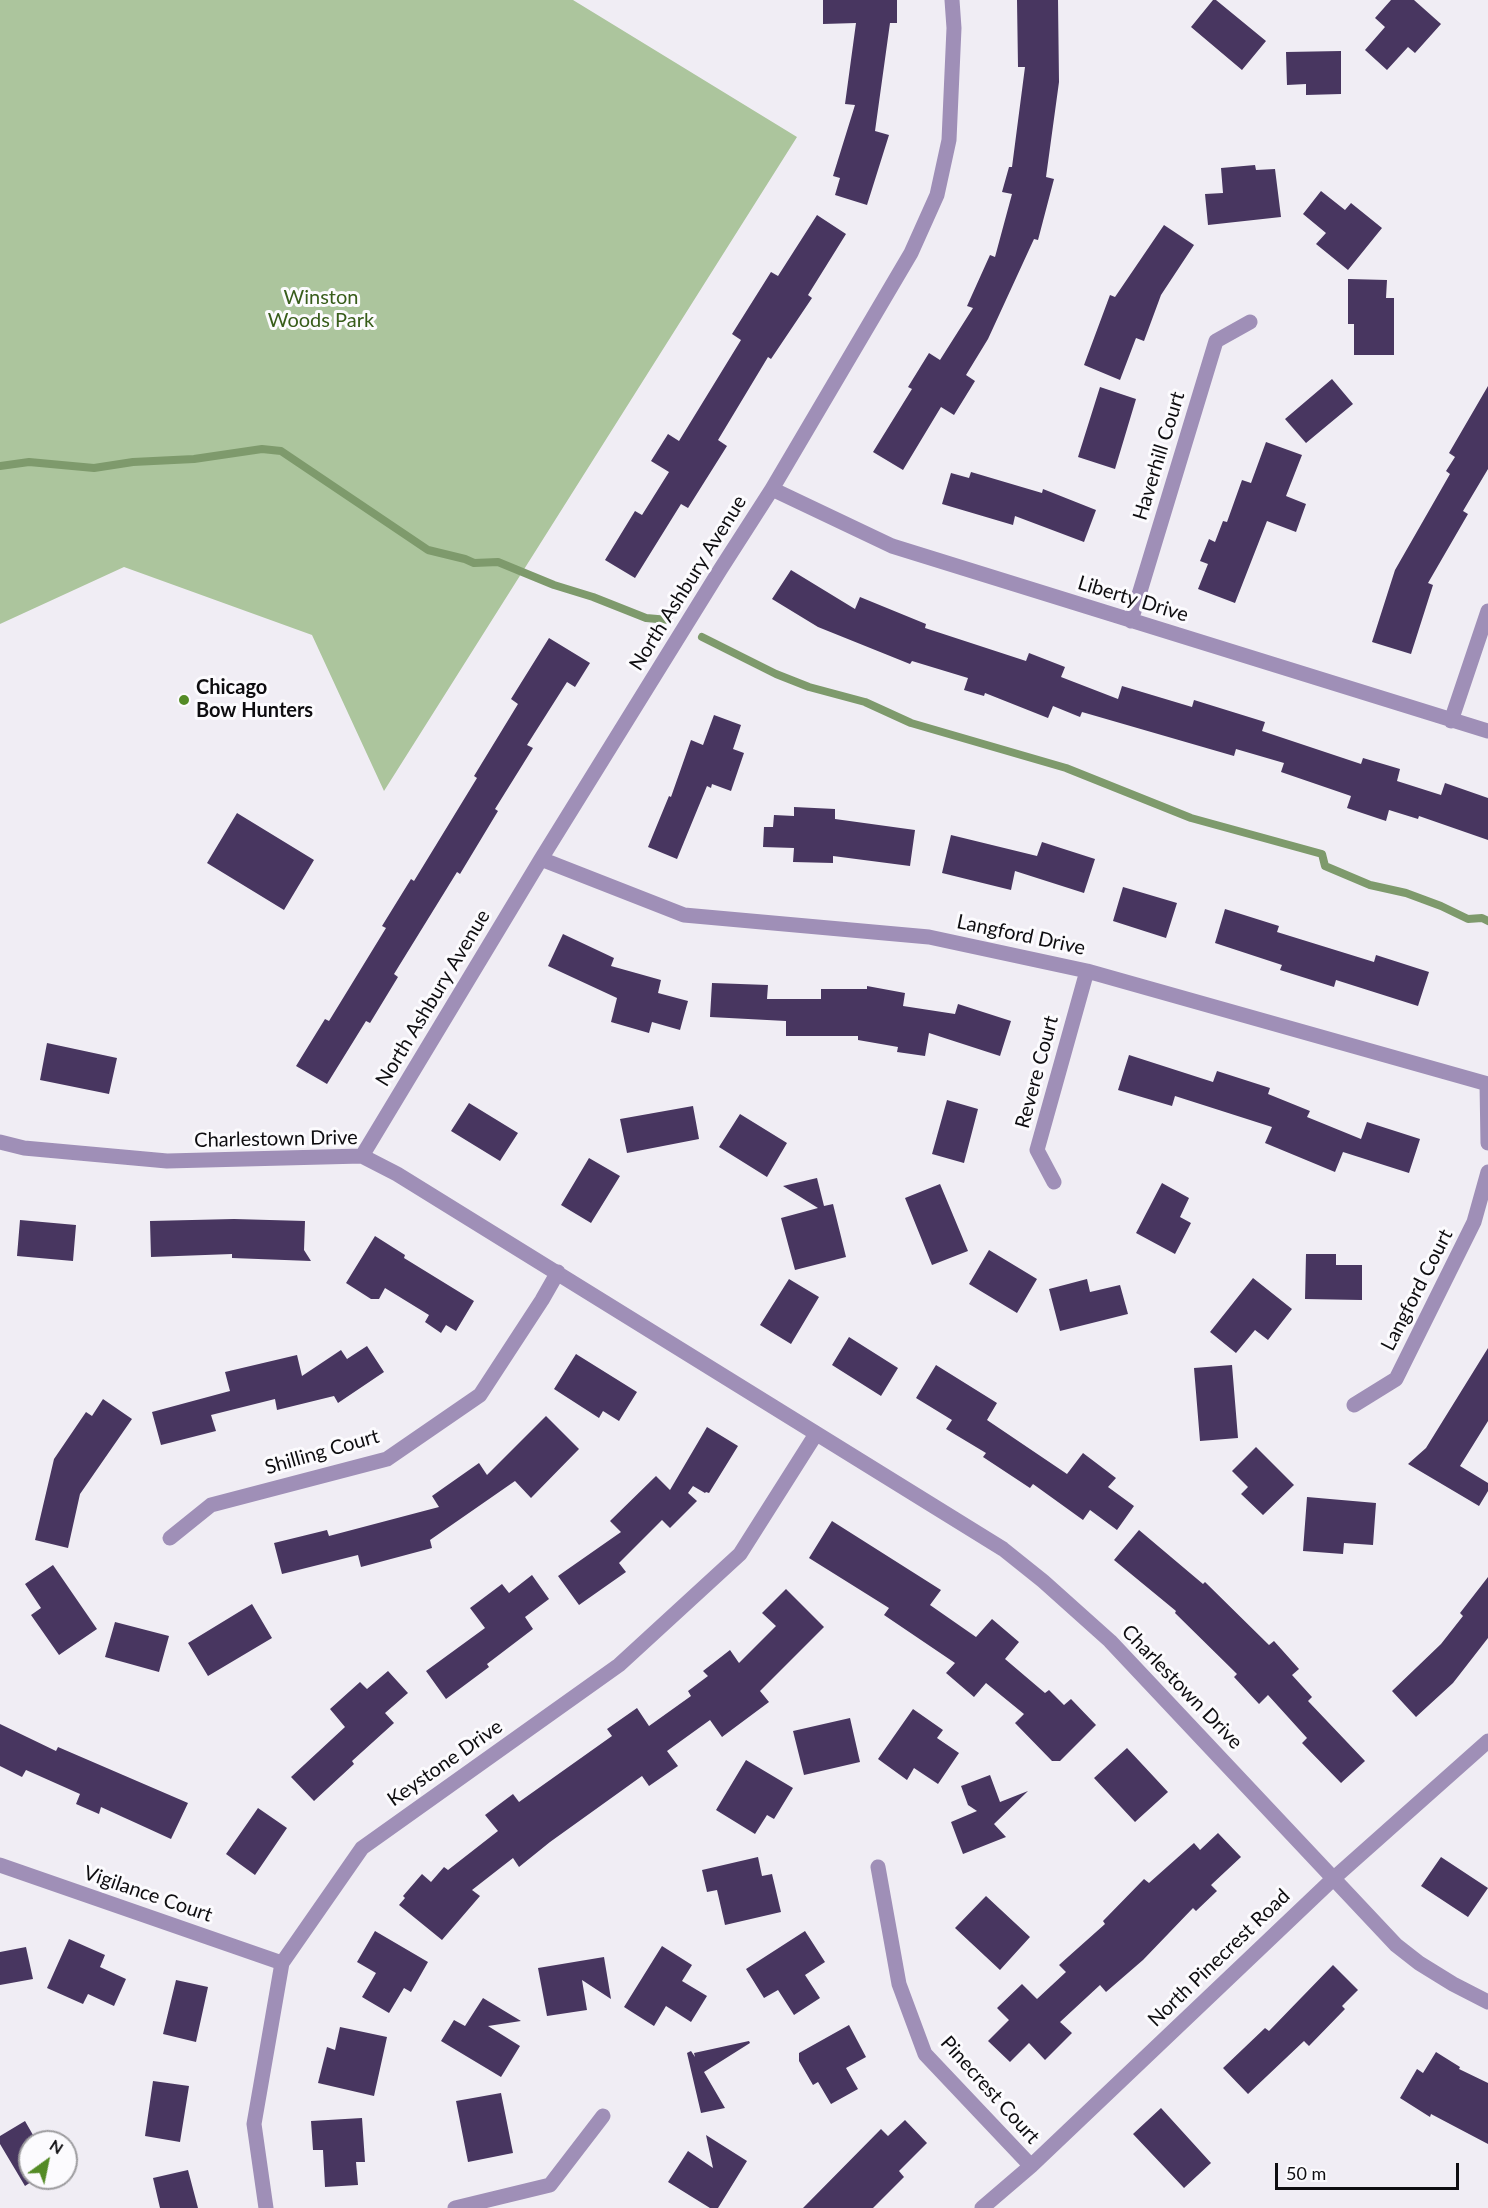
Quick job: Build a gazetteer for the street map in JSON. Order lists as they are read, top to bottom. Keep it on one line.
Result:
{"streets":{"street":["Haverhill Court","North Ashbury Avenue","Liberty Drive","Langford Drive","Revere Court","Charlestown Drive","Langford Court","Shilling Court","Keystone Drive","Vigilance Court","North Pinecrest Road","Pinecrest Court"]},"crossings":[["Haverhill Court","Liberty Drive"],["North Ashbury Avenue","Liberty Drive"],["North Ashbury Avenue","Langford Drive"],["North Ashbury Avenue","Charlestown Drive"],["Langford Drive","Revere Court"],["Charlestown Drive","Shilling Court"],["Charlestown Drive","Keystone Drive"],["Charlestown Drive","North Pinecrest Road"],["Keystone Drive","Vigilance Court"],["North Pinecrest Road","Pinecrest Court"]],"parks":["Winston Woods Park"],"places":["Chicago Bow Hunters"],"scale_bar":"50 m","north":"top right"}
